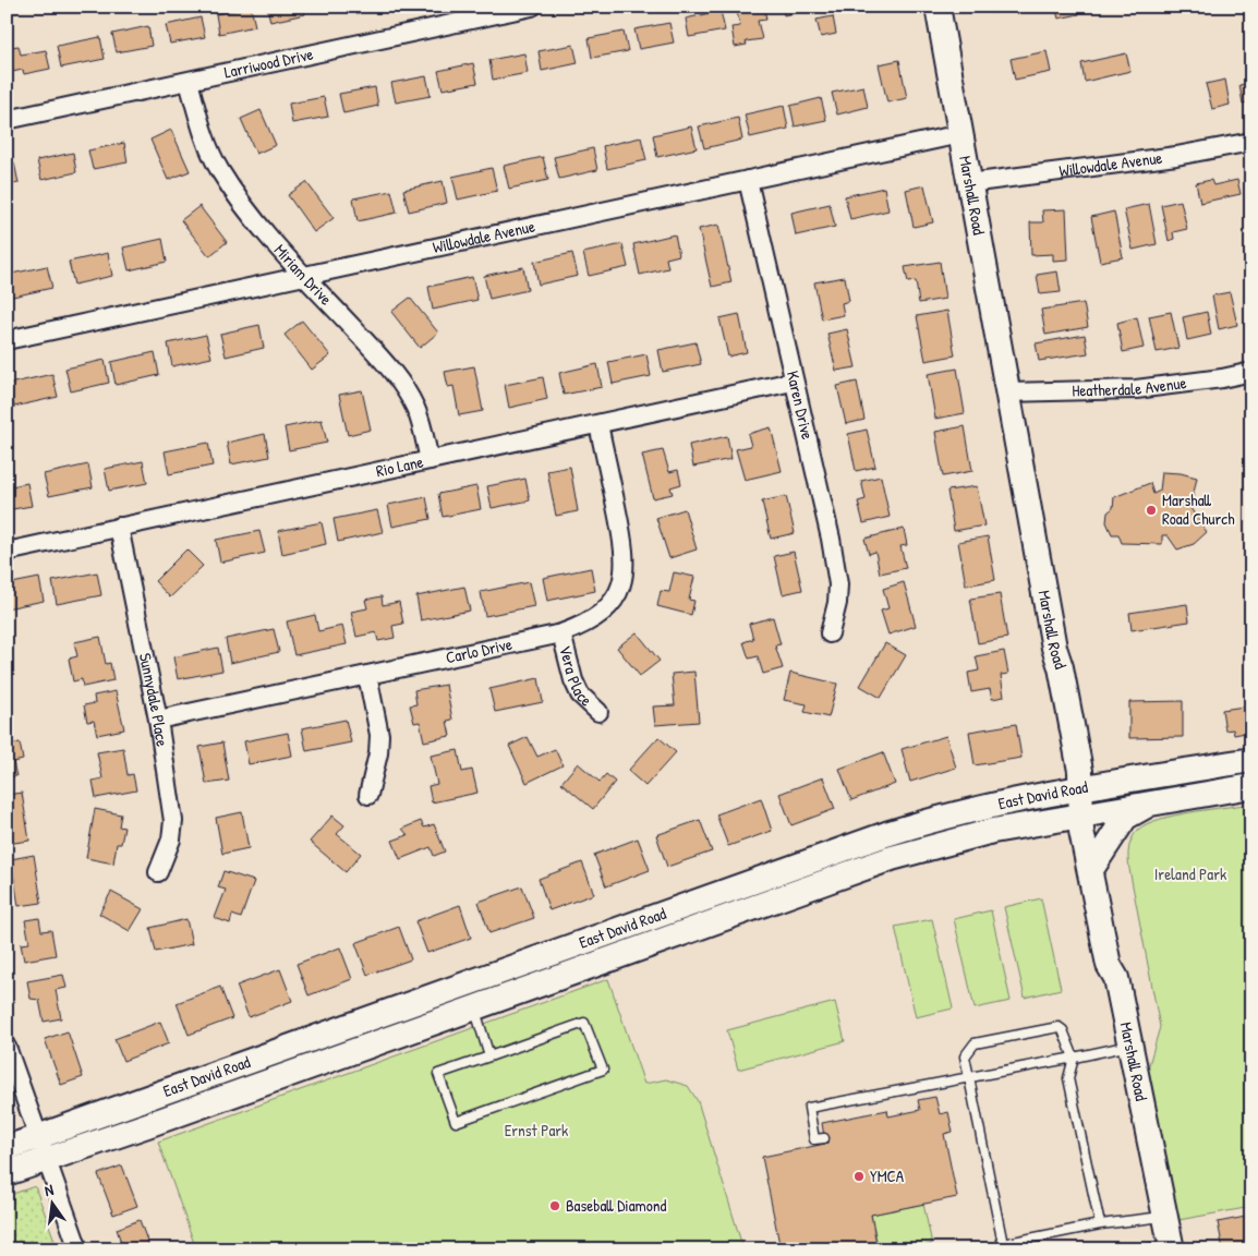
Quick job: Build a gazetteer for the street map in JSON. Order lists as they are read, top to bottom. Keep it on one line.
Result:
{"streets":{"street":["Larriwood Drive","Willowdale Avenue","Marshall Road","Miriam Drive","Heatherdale Avenue","Karen Drive","Rio Lane","Carlo Drive","Vera Place","Sunnydale Place","East David Road"]},"crossings":[["Larriwood Drive","Miriam Drive"],["Willowdale Avenue","Marshall Road"],["Willowdale Avenue","Miriam Drive"],["Willowdale Avenue","Karen Drive"],["Marshall Road","Heatherdale Avenue"],["Marshall Road","East David Road"],["Miriam Drive","Rio Lane"],["Karen Drive","Rio Lane"],["Rio Lane","Carlo Drive"],["Rio Lane","Sunnydale Place"],["Carlo Drive","Vera Place"],["Carlo Drive","Sunnydale Place"]],"parks":["Ireland Park","Ernst Park"],"places":["Marshall Road Church","YMCA","Baseball Diamond"],"north":"top"}
